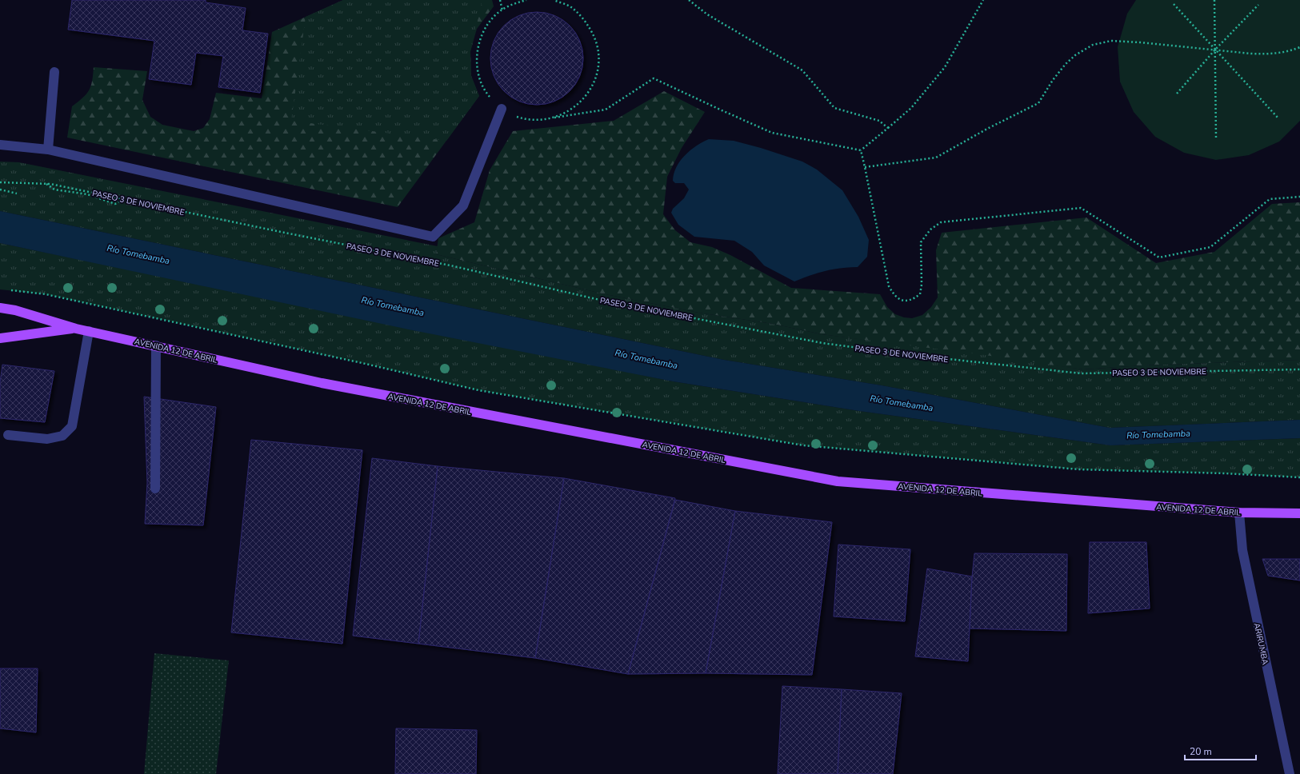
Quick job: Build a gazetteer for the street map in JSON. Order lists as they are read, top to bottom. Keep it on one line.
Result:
{"streets":{"main road":["AVENIDA 12 DE ABRIL"],"street":["ARIRUMBA"],"path":["PASEO 3 DE NOVIEMBRE"]},"crossings":[["AVENIDA 12 DE ABRIL","ARIRUMBA"]],"water":["Río Tomebamba"],"scale_bar":"20 m"}
